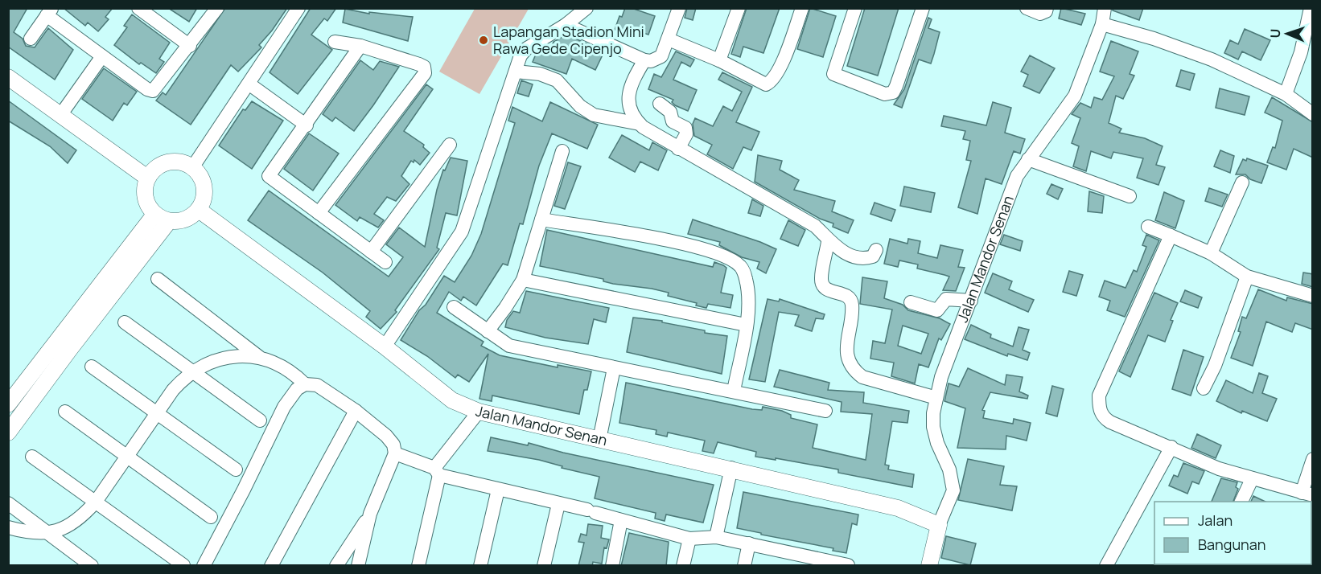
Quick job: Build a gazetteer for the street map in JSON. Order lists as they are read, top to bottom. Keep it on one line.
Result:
{"streets":{"street":["Jalan Mandor Senan"]},"places":["Lapangan Stadion Mini Rawa Gede Cipenjo"],"legend":["Jalan","Bangunan"],"north":"left"}
